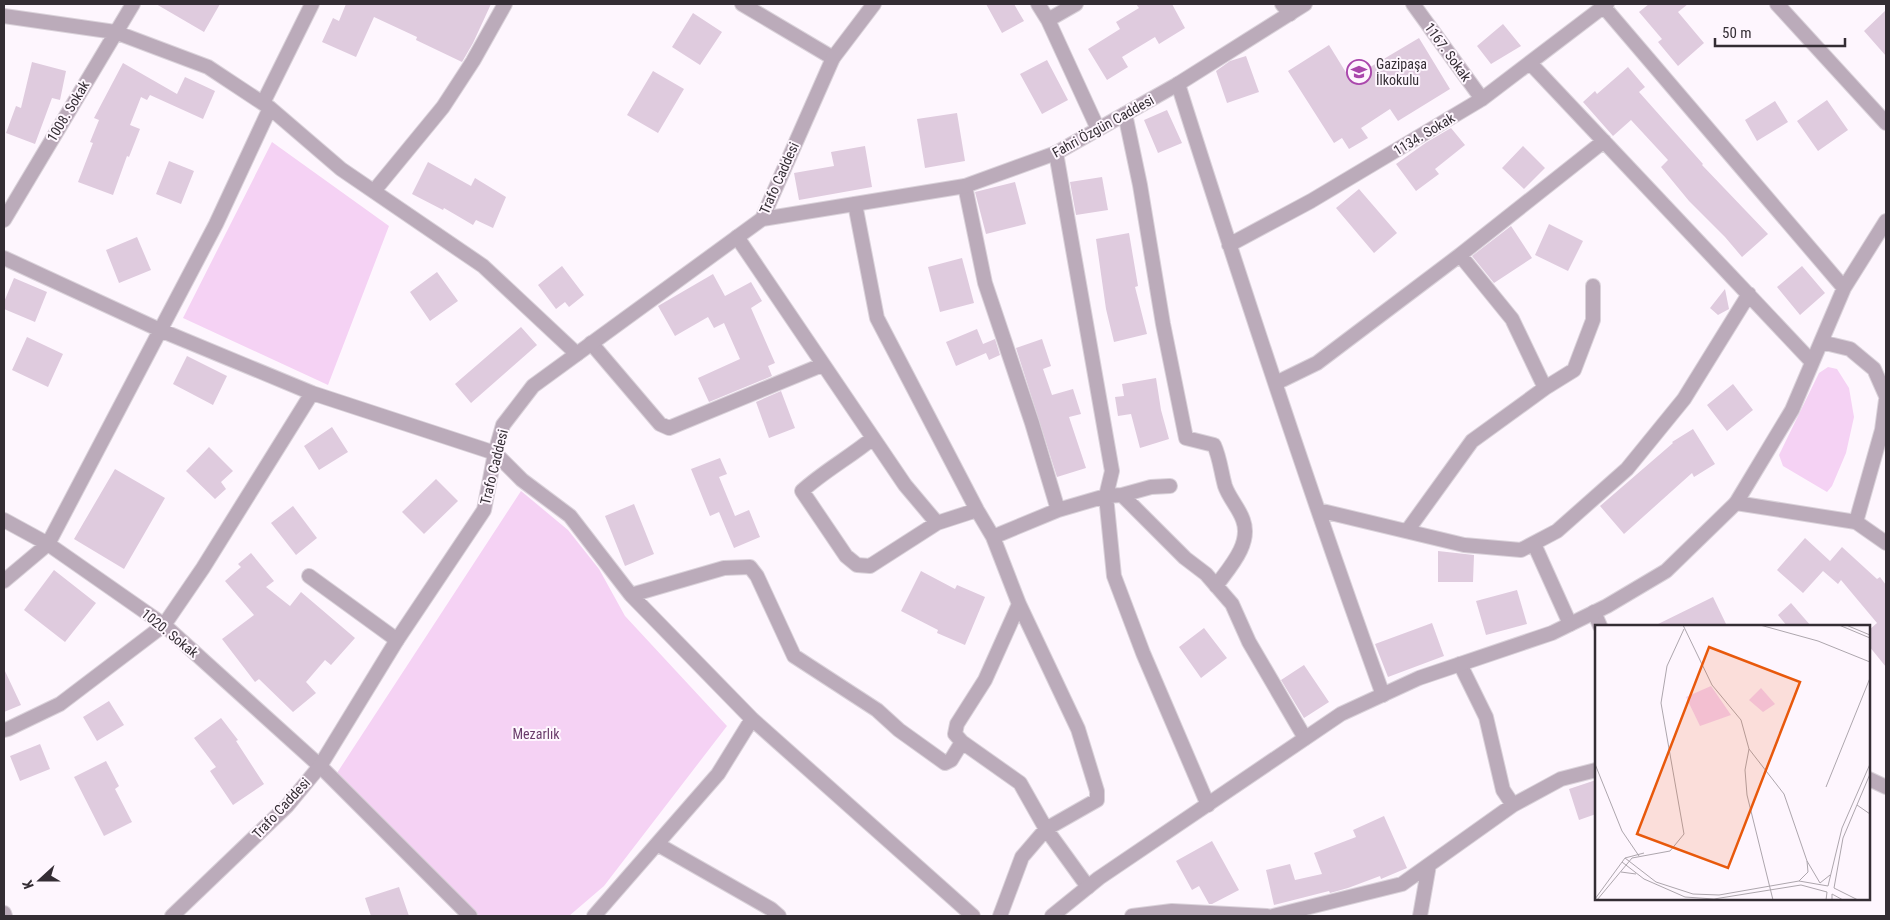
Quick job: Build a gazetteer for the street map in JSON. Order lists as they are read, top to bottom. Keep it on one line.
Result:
{"streets":{"street":["1167. Sokak","1008. Sokak","Fahri Özgün Caddesi","1134. Sokak","Trafo Caddesi","1020. Sokak"]},"crossings":[["1167. Sokak","1134. Sokak"],["Fahri Özgün Caddesi","Trafo Caddesi"],["Trafo Caddesi","1020. Sokak"]],"parks":["Mezarlık"],"places":{"school or university":["Gazipaşa İlkokulu"]},"scale_bar":"50 m","north":"left"}
